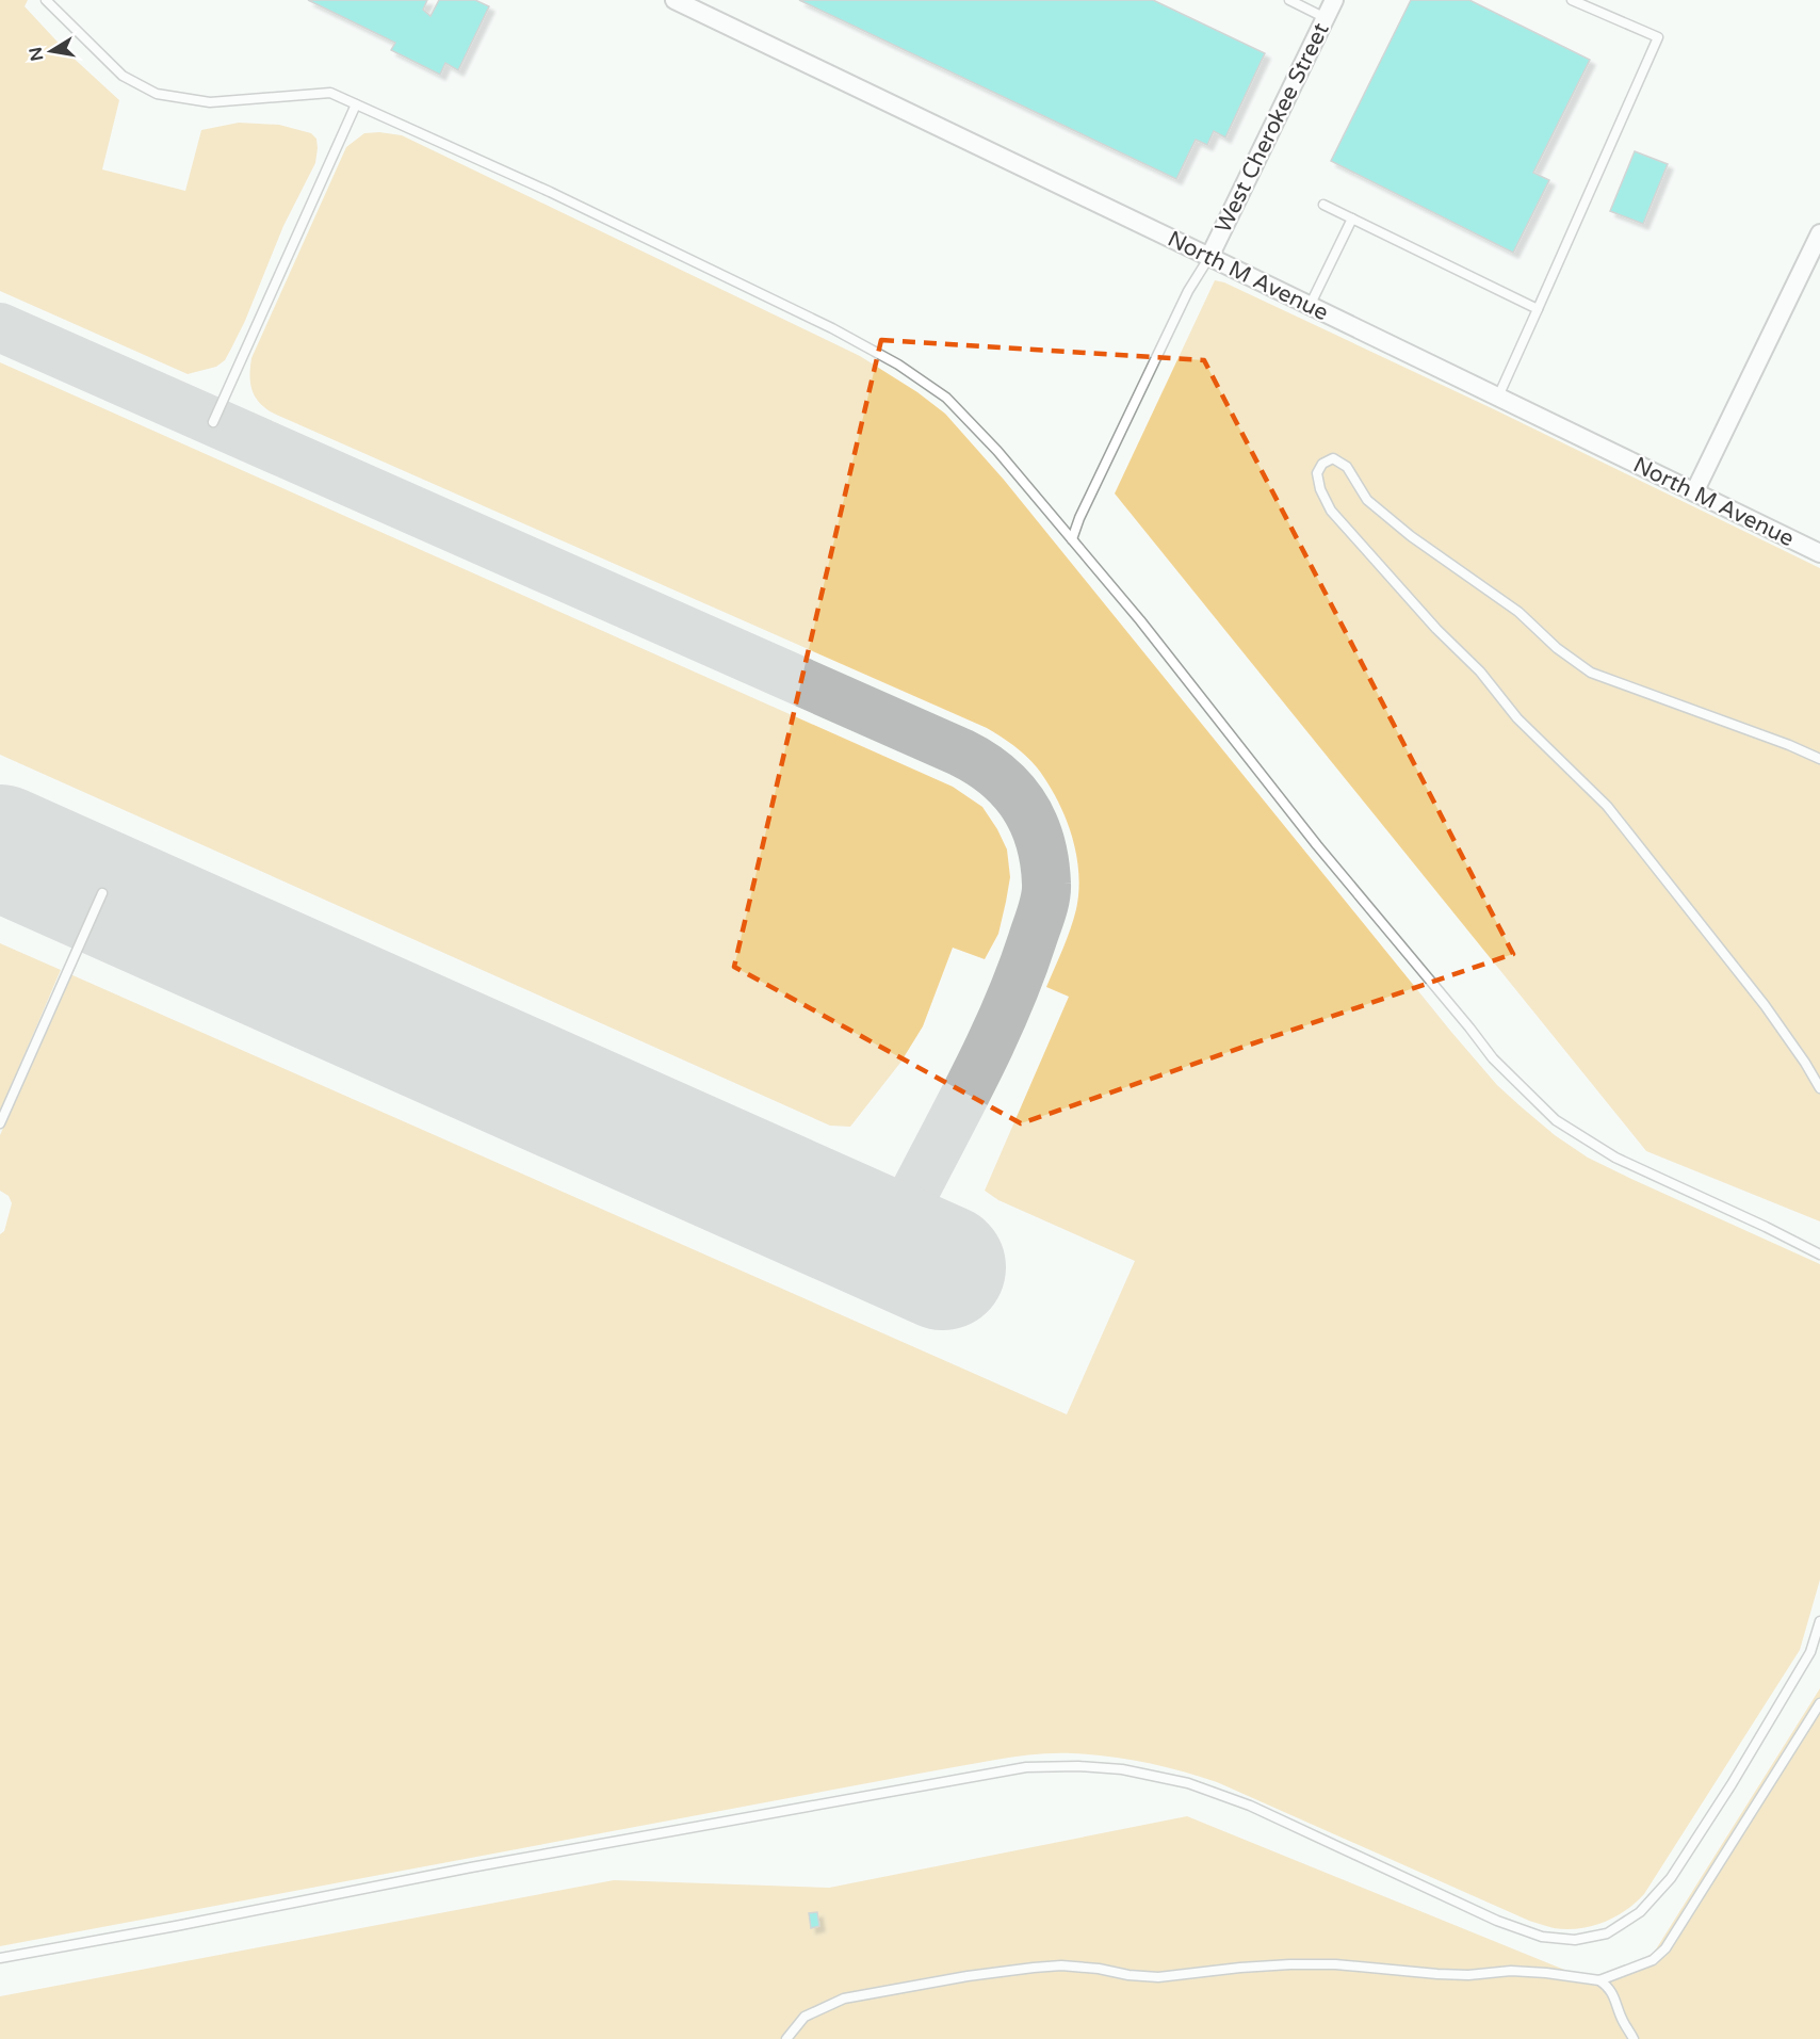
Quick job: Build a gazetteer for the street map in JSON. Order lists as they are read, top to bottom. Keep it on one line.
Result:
{"streets":{"street":["West Cherokee Street","North M Avenue"]},"crossings":[["West Cherokee Street","North M Avenue"]],"north":"left"}
